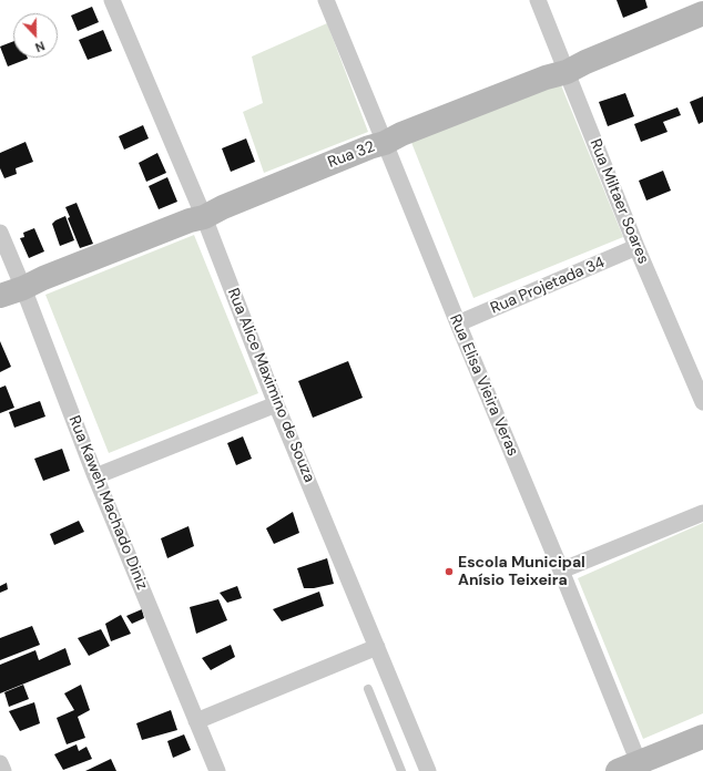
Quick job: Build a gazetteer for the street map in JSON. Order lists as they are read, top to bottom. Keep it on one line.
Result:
{"streets":{"main road":["Rua 32"],"street":["Rua Miltaer Soares","Rua Projetada 34","Rua Alice Maximino de Souza","Rua Elisa Vieira Veras","Rua Kaweh Machado Diniz"]},"crossings":[["Rua 32","Rua Miltaer Soares"],["Rua 32","Rua Alice Maximino de Souza"],["Rua 32","Rua Elisa Vieira Veras"],["Rua 32","Rua Kaweh Machado Diniz"],["Rua Miltaer Soares","Rua Projetada 34"],["Rua Projetada 34","Rua Elisa Vieira Veras"]],"places":["Escola Municipal Anísio Teixeira"],"north":"bottom"}
